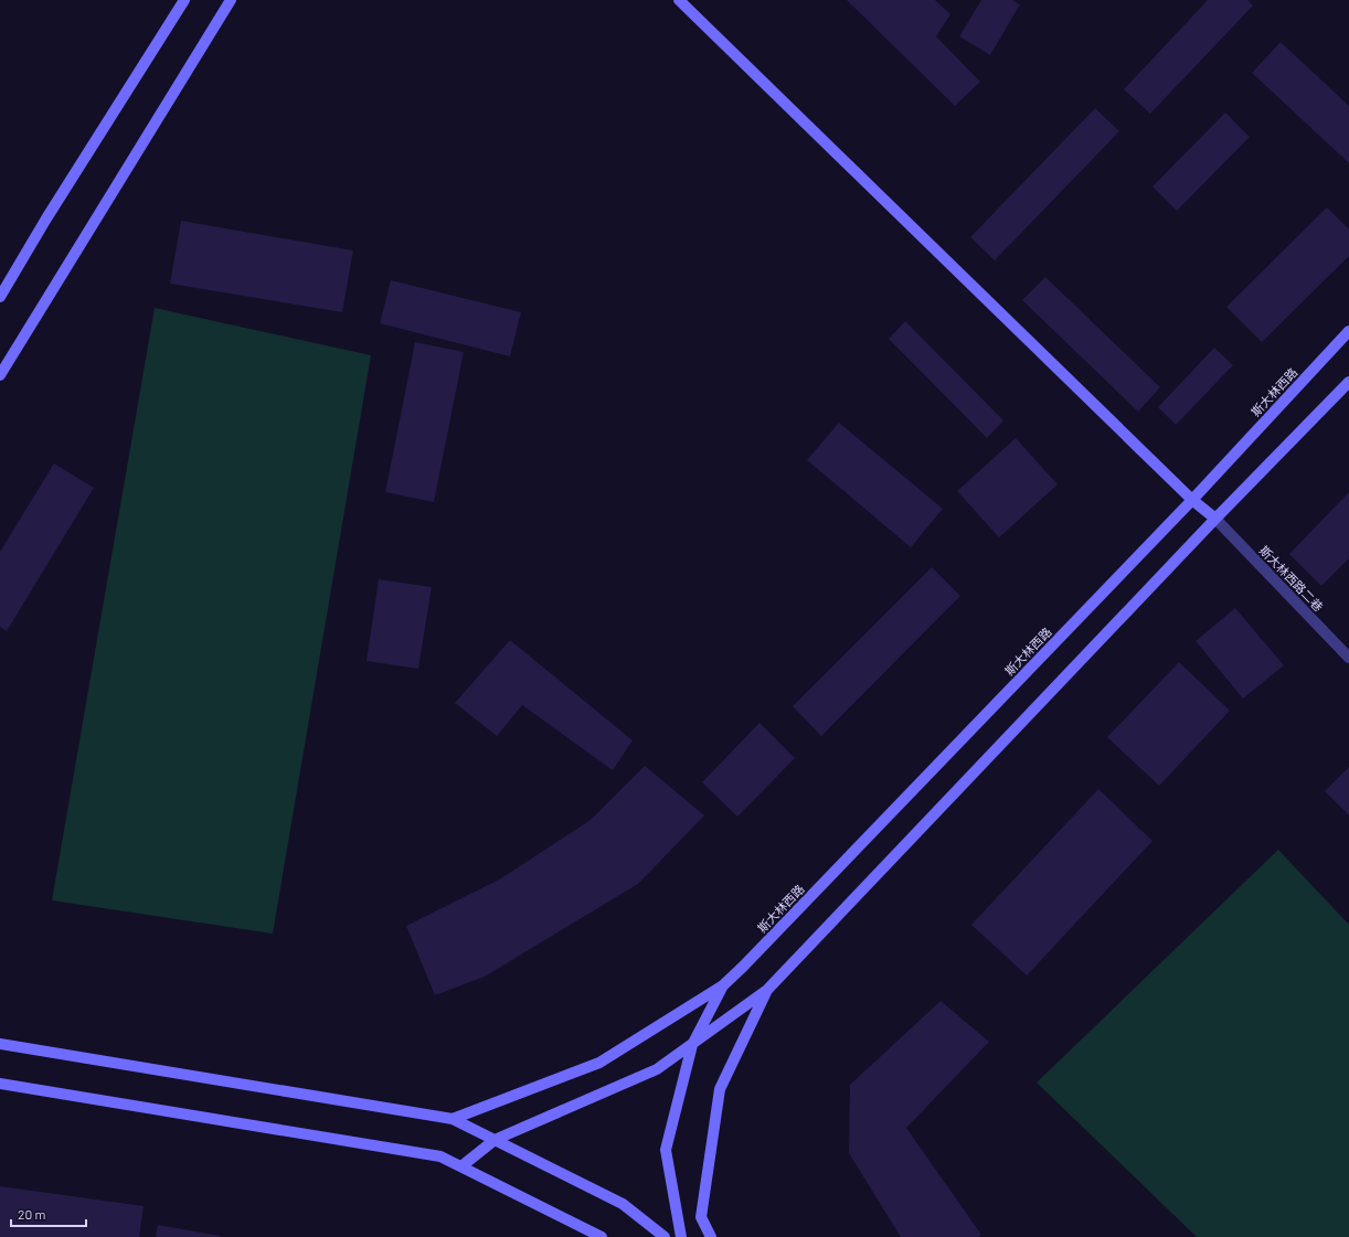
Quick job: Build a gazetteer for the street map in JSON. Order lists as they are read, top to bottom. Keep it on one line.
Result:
{"streets":{"main road":["斯大林西路"],"street":["斯大林西路二巷"]},"scale_bar":"20 m"}
